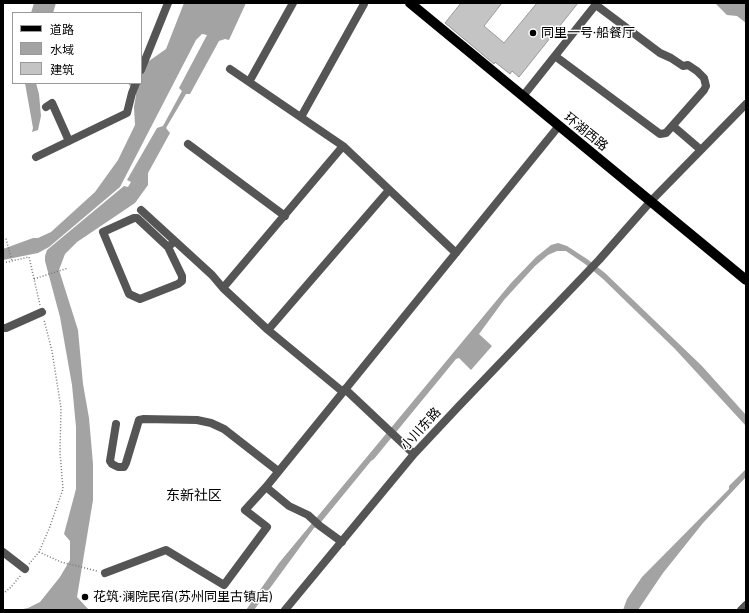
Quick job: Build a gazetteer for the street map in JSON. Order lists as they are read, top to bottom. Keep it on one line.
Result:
{"streets":{"main road":["环湖西路"],"street":["小川东路"]},"crossings":[["环湖西路","小川东路"]],"districts":["东新社区"],"places":["同里一号·船餐厅","花筑·澜院民宿(苏州同里古镇店)"],"legend":["道路","水域","建筑"]}
